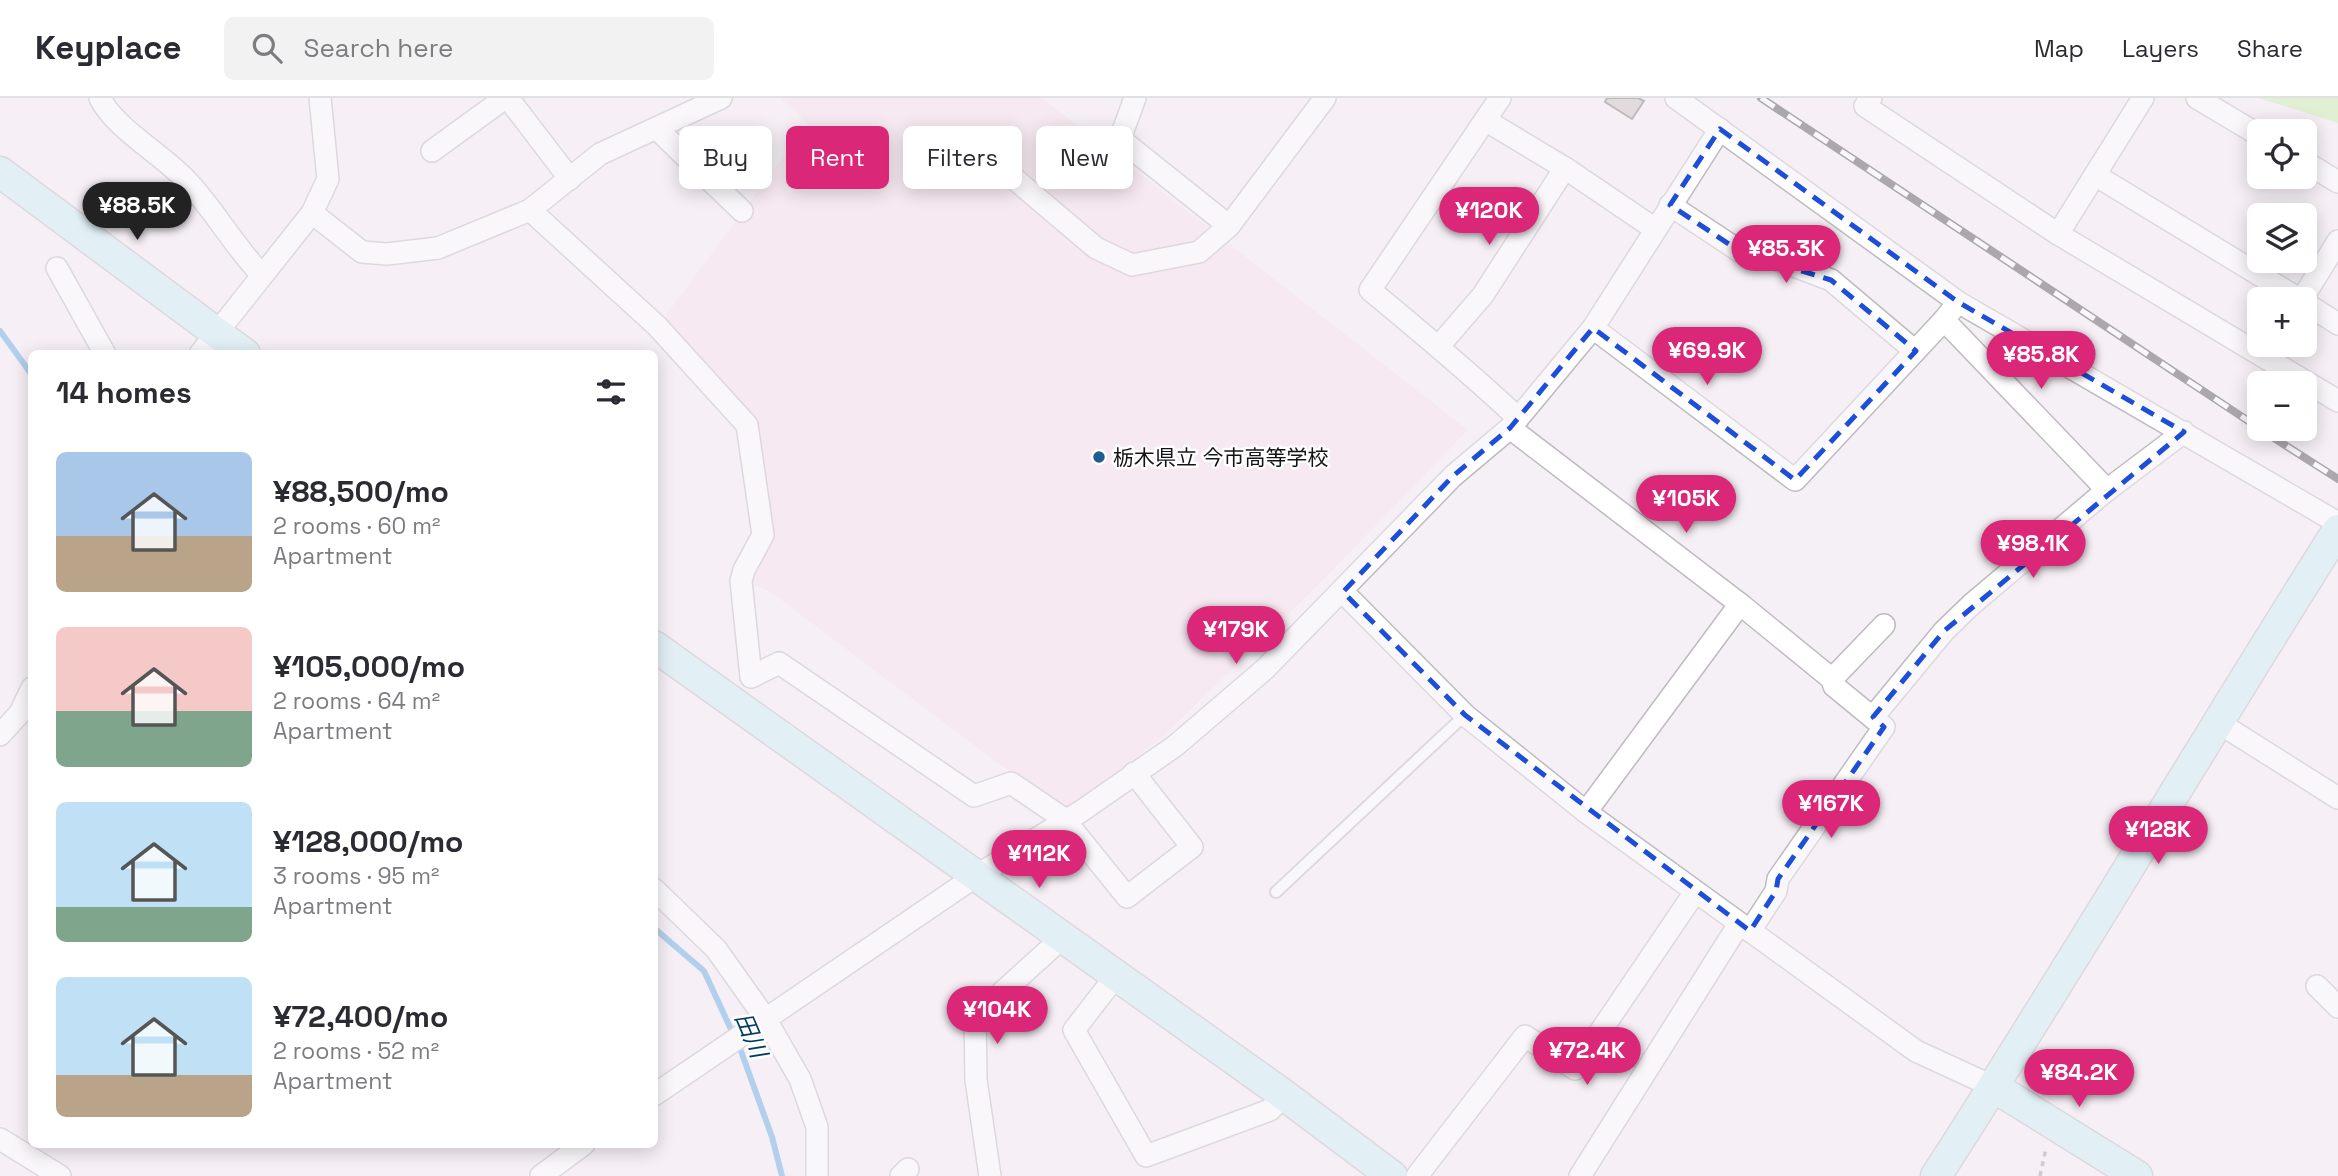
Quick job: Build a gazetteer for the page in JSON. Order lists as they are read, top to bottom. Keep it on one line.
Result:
{"water":["田川"],"places":["栃木県立 今市高等学校"],"page":{"header":"Keyplace","search":"Search here","nav":["Map","Layers","Share"],"map_buttons":["+","−"],"chip":["Buy","Rent","Filters","New"],"price":["¥88.5K","¥120K","¥85.3K","¥69.9K","¥85.8K","¥105K","¥98.1K","¥179K","¥167K","¥128K","¥112K","¥104K","¥72.4K","¥84.2K"],"heading":"14 homes","list":[{"name":"¥88,500/mo","note":"2 rooms · 60 m² · Apartment"},{"name":"¥105,000/mo","note":"2 rooms · 64 m² · Apartment"},{"name":"¥128,000/mo","note":"3 rooms · 95 m² · Apartment"},{"name":"¥72,400/mo","note":"2 rooms · 52 m² · Apartment"}]}}
